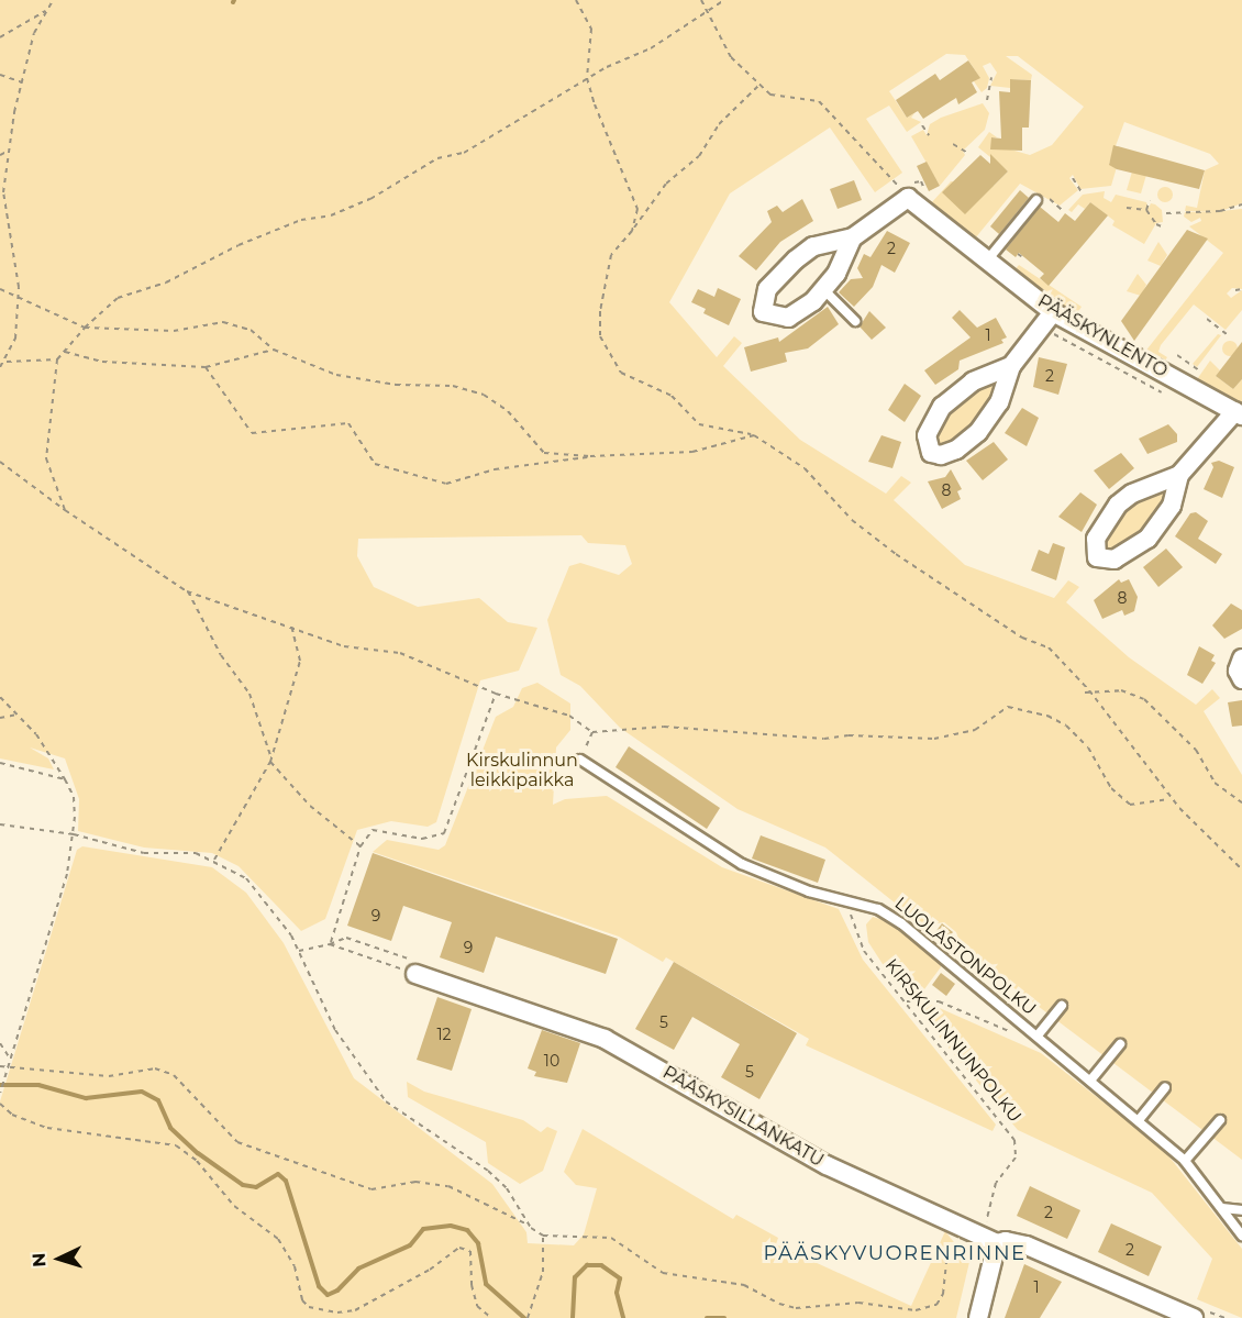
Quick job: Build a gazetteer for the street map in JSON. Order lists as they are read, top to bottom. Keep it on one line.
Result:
{"streets":{"street":["PÄÄSKYNLENTO","PÄÄSKYSILLANKATU"],"lane":["LUOLASTONPOLKU"],"path":["KIRSKULINNUNPOLKU"]},"crossings":[["LUOLASTONPOLKU","KIRSKULINNUNPOLKU"],["KIRSKULINNUNPOLKU","PÄÄSKYSILLANKATU"]],"districts":["PÄÄSKYVUORENRINNE"],"parks":["Kirskulinnun leikkipaikka"],"house_numbers":["2","1","2","8","8","9","9","5","12","10","5","2","2","1"],"north":"left"}
